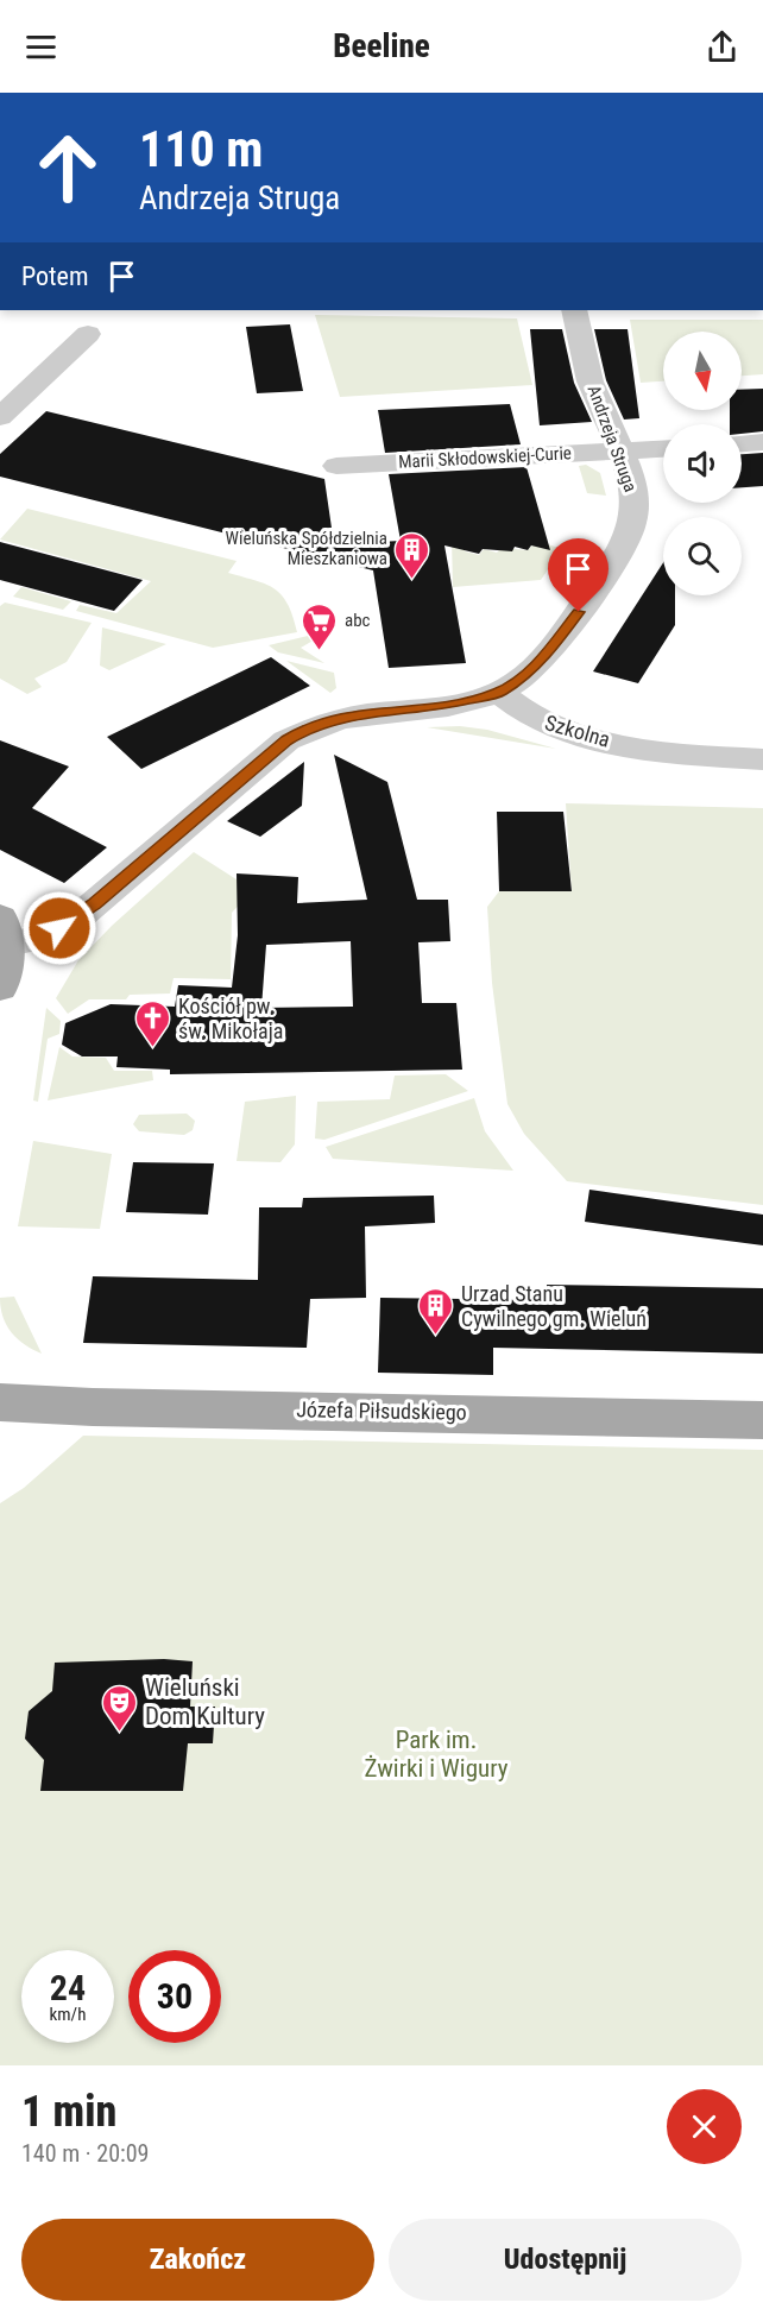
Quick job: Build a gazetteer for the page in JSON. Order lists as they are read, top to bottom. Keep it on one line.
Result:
{"streets":{"main road":["Józefa Piłsudskiego"],"street":["Andrzeja Struga","Marii Skłodowskiej-Curie","Szkolna"]},"crossings":[["Andrzeja Struga","Marii Skłodowskiej-Curie"],["Andrzeja Struga","Szkolna"]],"parks":["Park im. Żwirki i Wigury"],"places":{"building":["Wieluńska Spółdzielnia Mieszkaniowa","Urzad Stanu Cywilnego gm. Wieluń"],"supermarket":["abc"],"church":["Kościół pw. św. Mikołaja"],"theatre":["Wieluński Dom Kultury"]},"north":"bottom","page":{"header":"Beeline","turn":["110 m","Andrzeja Struga"],"then":"Potem","speed":"24 km/h","limit":"30","heading":["1 min","140 m · 20:09"],"buttons":["Zakończ","Udostępnij"]}}
